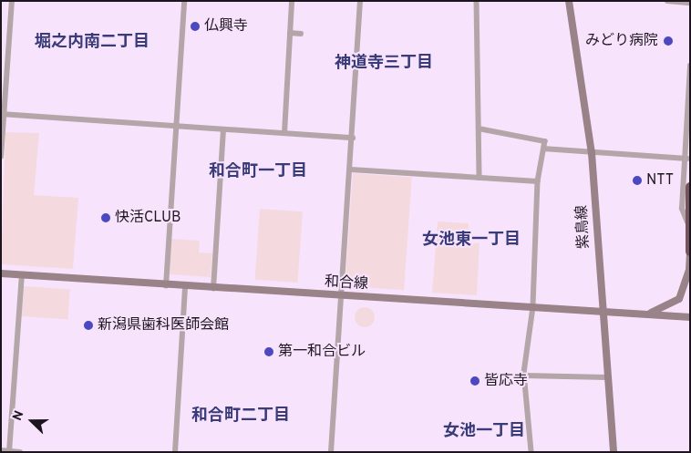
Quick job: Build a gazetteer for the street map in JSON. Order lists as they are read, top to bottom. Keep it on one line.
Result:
{"streets":{"main road":["紫鳥線","和合線"]},"crossings":[["紫鳥線","和合線"]],"districts":["堀之内南二丁目","神道寺三丁目","和合町一丁目","女池東一丁目","和合町二丁目","女池一丁目"],"places":["仏興寺","みどり病院","NTT","快活CLUB","新潟県歯科医師会館","第一和合ビル","皆応寺"],"north":"left"}
